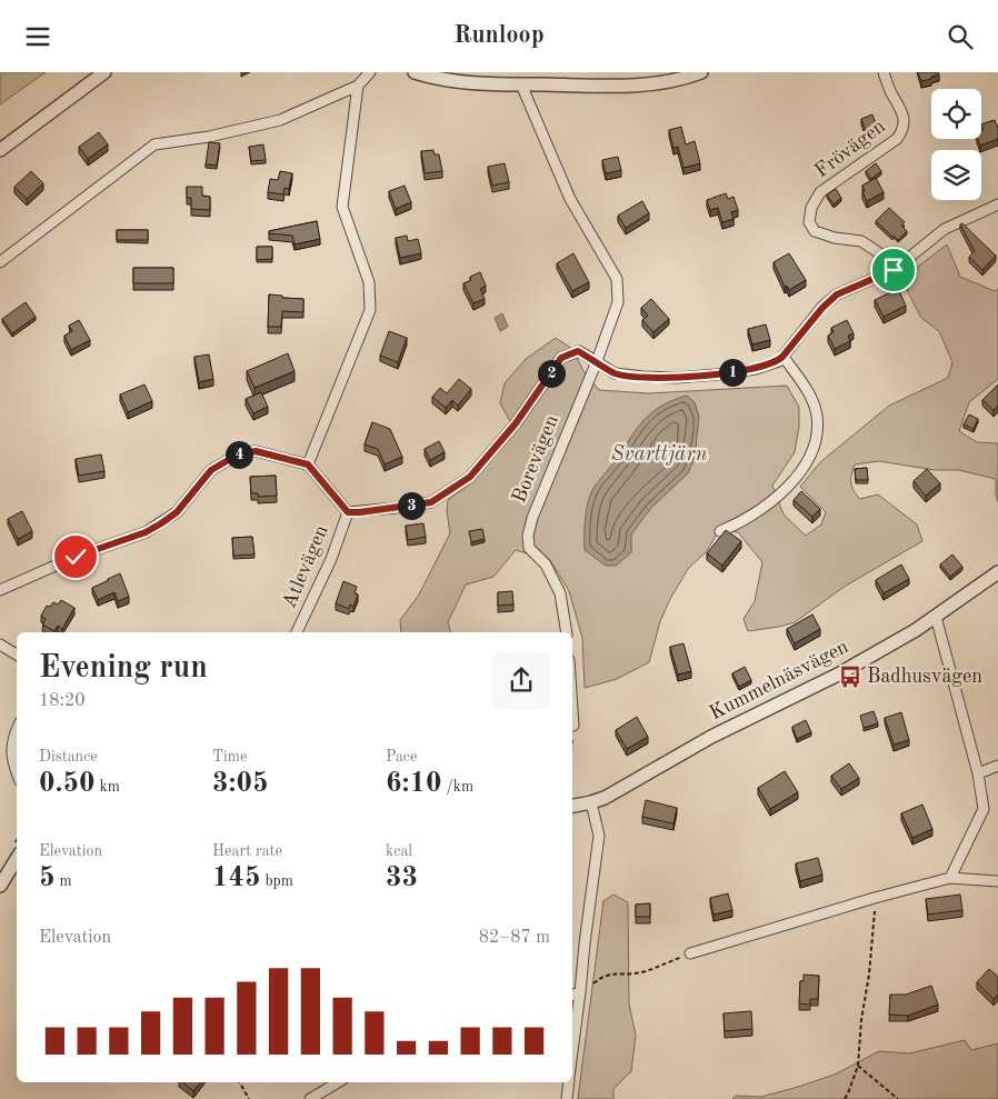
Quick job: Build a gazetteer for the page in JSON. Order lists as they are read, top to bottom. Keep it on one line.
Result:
{"streets":{"street":["Frövägen","Borevägen","Atlevägen","Kummelnäsvägen"]},"water":["Svarttjärn"],"places":{"bus stop":["Badhusvägen"]},"page":{"header":"Runloop","pins":["1","2","4","3"],"heading":["Evening run","18:20"],"stats":[["Distance","0.50 km"],["Time","3:05"],["Pace","6:10 /km"],["Elevation","5 m"],["Heart rate","145 bpm"],["kcal","33"]],"chart":["Elevation","82–87 m"]}}
